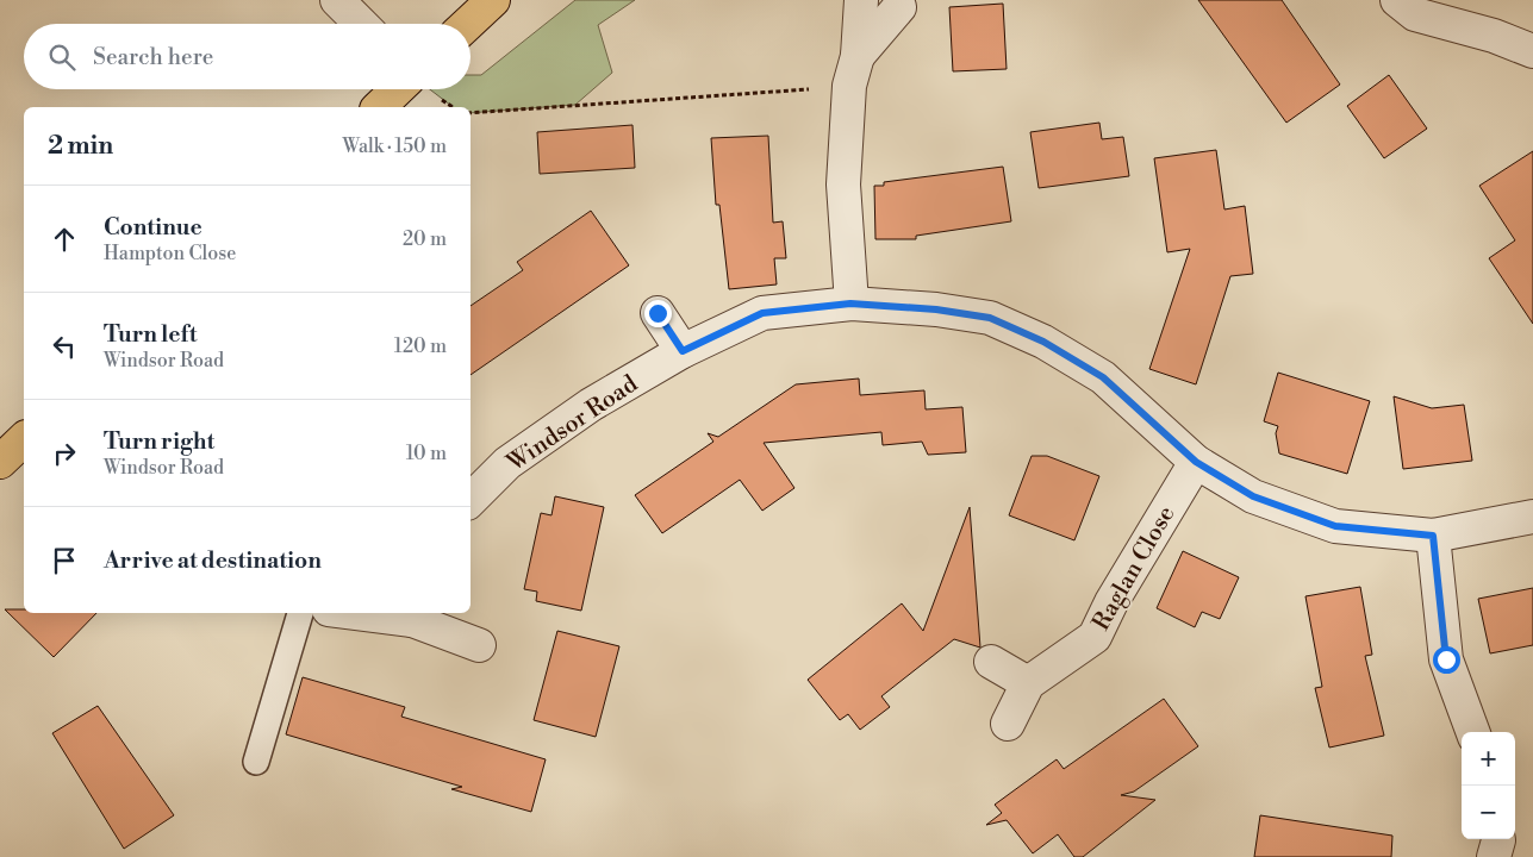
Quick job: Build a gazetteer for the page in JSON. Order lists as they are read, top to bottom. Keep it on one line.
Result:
{"streets":{"street":["Windsor Road","Raglan Close"]},"crossings":[["Windsor Road","Raglan Close"]],"page":{"search":"Search here","heading":["2 min","Walk · 150 m"],"list":[["Continue","Hampton Close","20 m"],["Turn left","Windsor Road","120 m"],["Turn right","Windsor Road","10 m"],"Arrive at destination"],"map_buttons":["+","−"]}}
